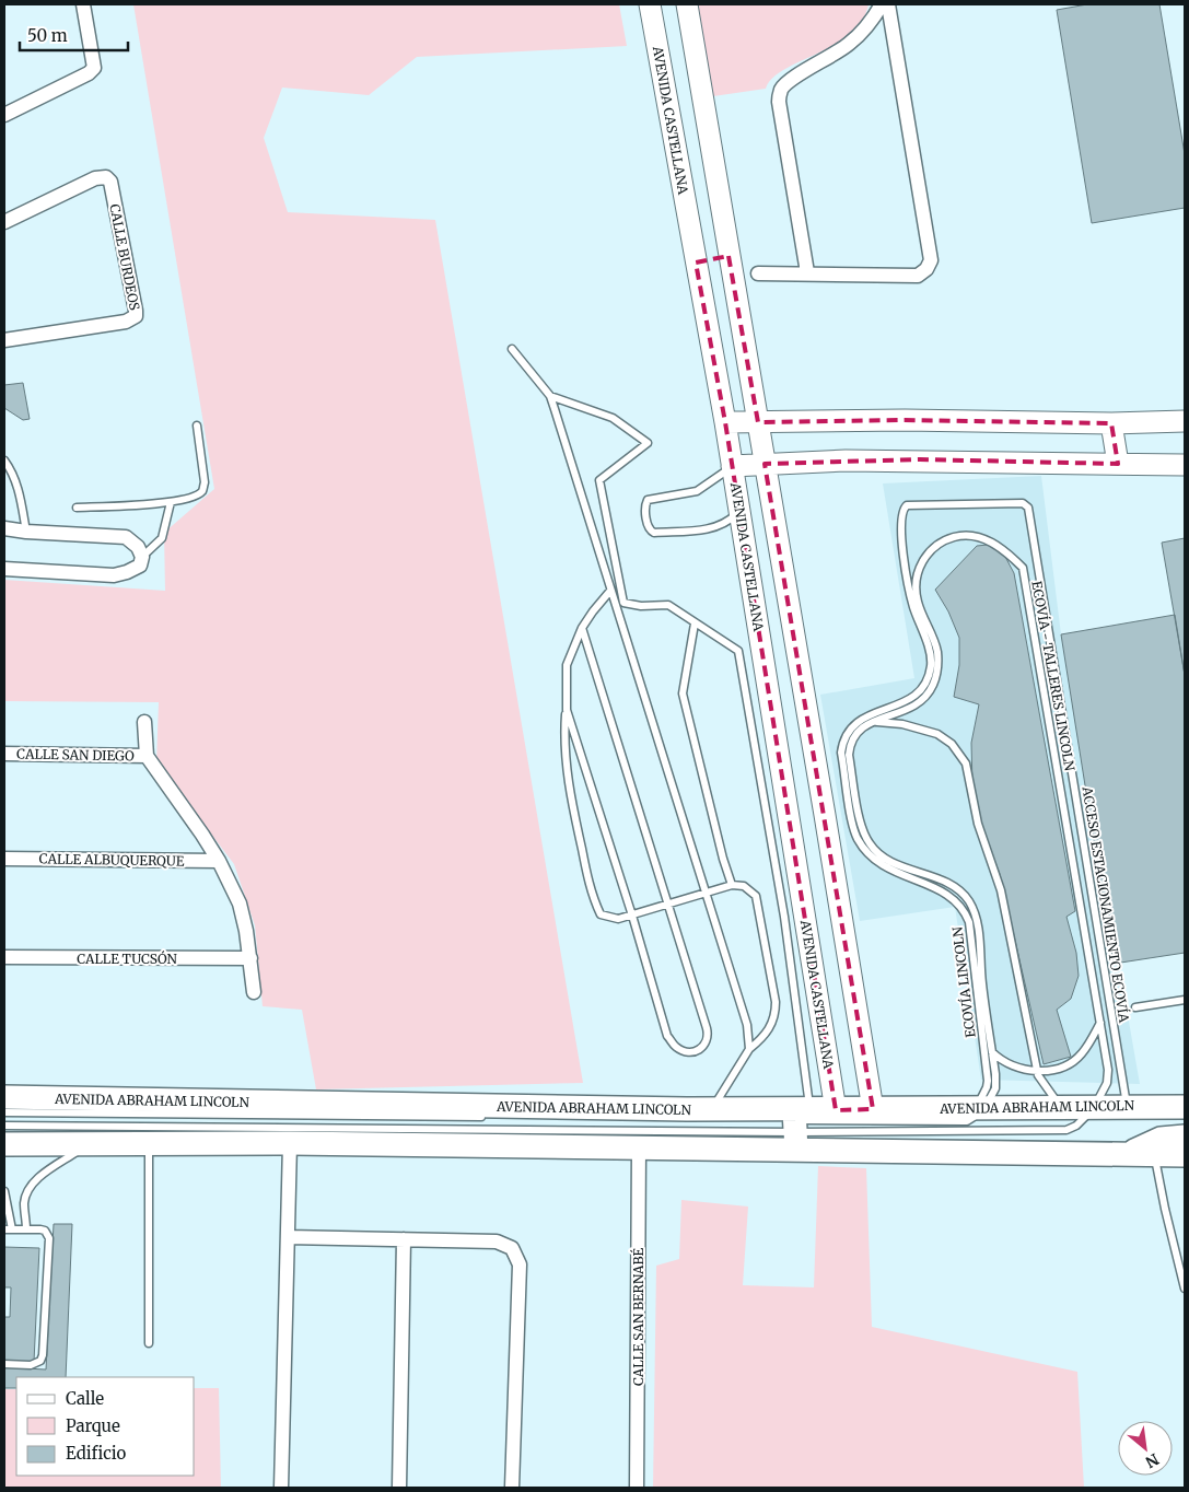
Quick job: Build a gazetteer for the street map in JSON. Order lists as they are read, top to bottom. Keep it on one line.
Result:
{"streets":{"main road":["AVENIDA ABRAHAM LINCOLN"],"street":["AVENIDA CASTELLANA","CALLE BURDEOS","CALLE SAN DIEGO","CALLE ALBUQUERQUE","CALLE TUCSÓN","CALLE SAN BERNABÉ"],"lane":["ECOVÍA - TALLERES LINCOLN","ACCESO ESTACIONAMIENTO ECOVÍA","ECOVÍA LINCOLN"]},"crossings":[["AVENIDA CASTELLANA","AVENIDA ABRAHAM LINCOLN"],["ECOVÍA - TALLERES LINCOLN","ECOVÍA LINCOLN"],["ECOVÍA - TALLERES LINCOLN","AVENIDA ABRAHAM LINCOLN"],["ACCESO ESTACIONAMIENTO ECOVÍA","ECOVÍA LINCOLN"],["ACCESO ESTACIONAMIENTO ECOVÍA","AVENIDA ABRAHAM LINCOLN"],["ECOVÍA LINCOLN","AVENIDA ABRAHAM LINCOLN"]],"legend":["Calle","Parque","Edificio"],"scale_bar":"50 m","north":"bottom right"}
